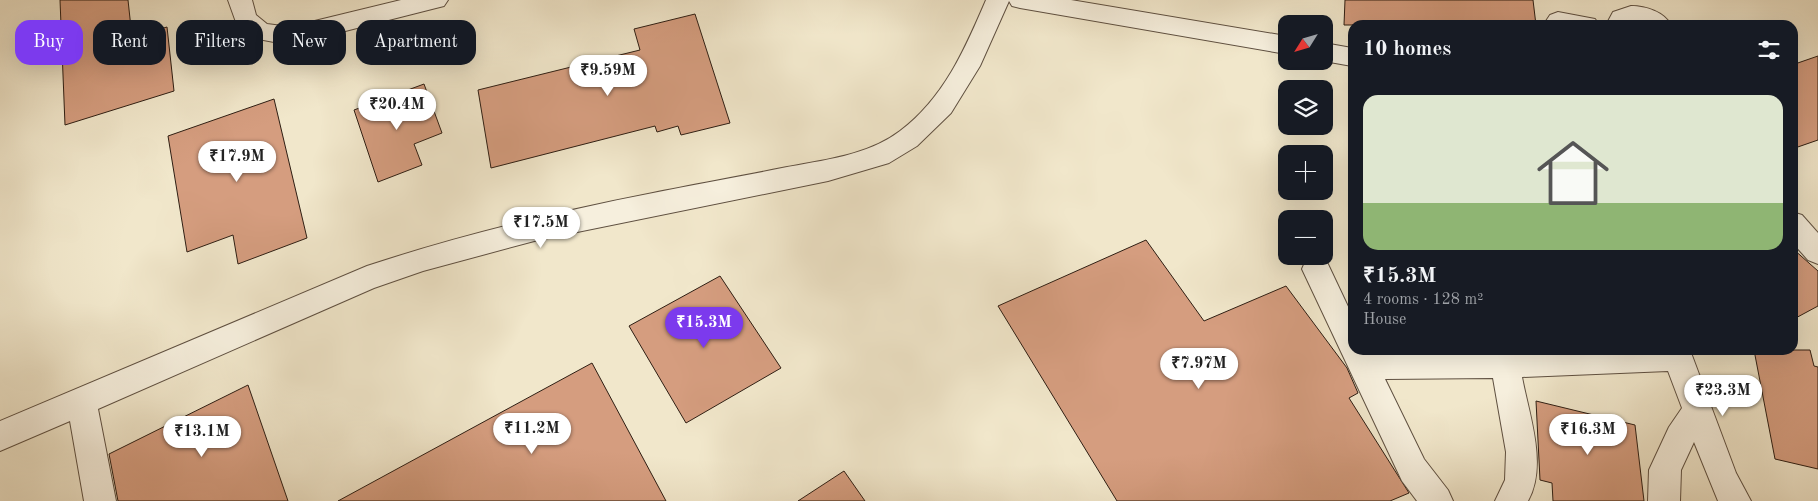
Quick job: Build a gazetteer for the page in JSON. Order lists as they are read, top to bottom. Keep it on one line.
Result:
{"north":"bottom left","page":{"map_buttons":["+","−"],"chip":["Buy","Rent","Filters","New","Apartment"],"heading":"10 homes","price":["₹9.59M","₹20.4M","₹17.9M","₹17.5M","₹15.3M","₹7.97M","₹23.3M","₹11.2M","₹16.3M","₹13.1M"],"list":[{"name":"₹15.3M","note":"4 rooms · 128 m² · House"}]}}
